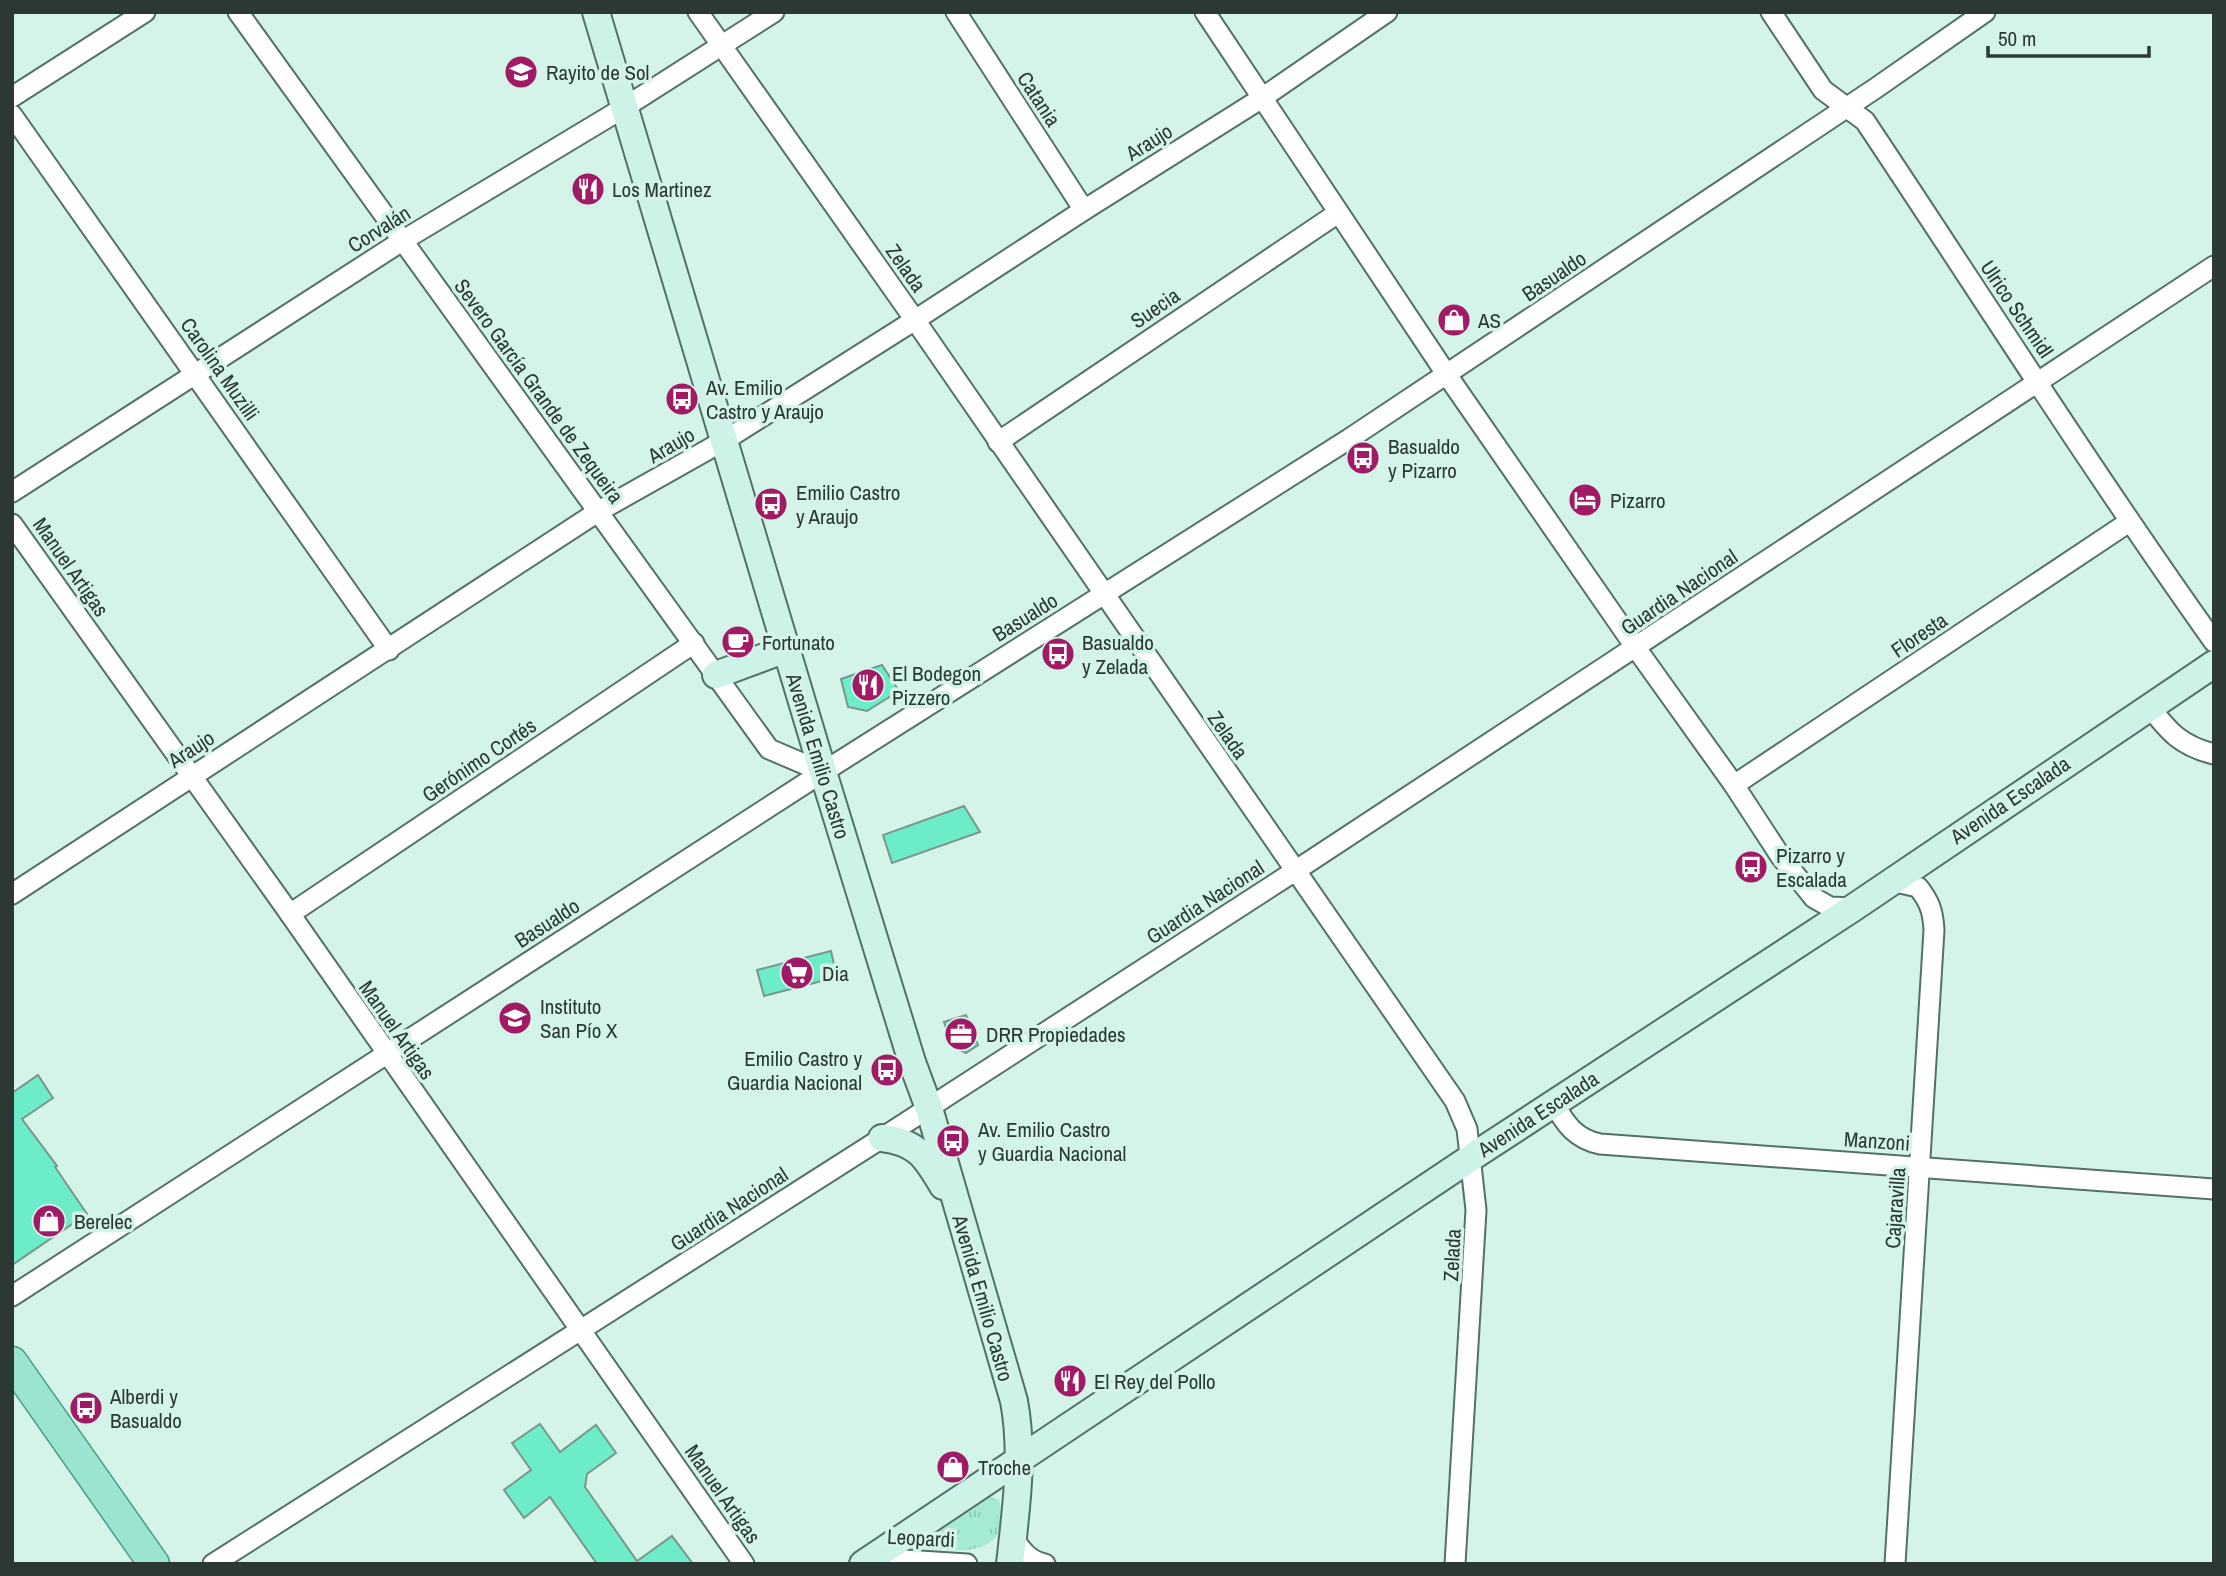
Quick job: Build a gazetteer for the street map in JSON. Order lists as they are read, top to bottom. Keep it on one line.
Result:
{"streets":{"street":["Catania","Araujo","Corvalán","Zelada","Basualdo","Suecia","Ulrico Schmidl","Carolina Muzilli","Severo García Grande de Zequeira","Manuel Artigas","Guardia Nacional","Floresta","Avenida Emilio Castro","Gerónimo Cortés","Avenida Escalada","Manzoni","Cajaravilla","Leopardi"]},"crossings":[["Catania","Araujo"],["Araujo","Zelada"],["Araujo","Carolina Muzilli"],["Araujo","Severo García Grande de Zequeira"],["Araujo","Manuel Artigas"],["Araujo","Avenida Emilio Castro"],["Corvalán","Zelada"],["Corvalán","Carolina Muzilli"],["Corvalán","Severo García Grande de Zequeira"],["Corvalán","Avenida Emilio Castro"],["Zelada","Basualdo"],["Zelada","Suecia"],["Zelada","Guardia Nacional"],["Zelada","Avenida Escalada"],["Basualdo","Ulrico Schmidl"],["Basualdo","Severo García Grande de Zequeira"],["Basualdo","Manuel Artigas"],["Basualdo","Avenida Emilio Castro"],["Ulrico Schmidl","Guardia Nacional"],["Ulrico Schmidl","Floresta"],["Severo García Grande de Zequeira","Avenida Emilio Castro"],["Severo García Grande de Zequeira","Gerónimo Cortés"],["Manuel Artigas","Guardia Nacional"],["Manuel Artigas","Gerónimo Cortés"],["Guardia Nacional","Avenida Emilio Castro"],["Avenida Emilio Castro","Avenida Escalada"],["Avenida Escalada","Manzoni"],["Avenida Escalada","Cajaravilla"],["Avenida Escalada","Leopardi"],["Manzoni","Cajaravilla"]],"places":{"school or university":["Rayito de Sol","Instituto San Pío X"],"restaurant":["Los Martinez","El Bodegon Pizzero","El Rey del Pollo"],"shop":["AS","Berelec","Troche"],"bus stop":["Av. Emilio Castro y Araujo","Basualdo y Pizarro","Emilio Castro y Araujo","Basualdo y Zelada","Pizarro y Escalada","Emilio Castro y Guardia Nacional","Av. Emilio Castro y Guardia Nacional","Alberdi y Basualdo"],"hotel":["Pizarro"],"cafe":["Fortunato"],"supermarket":["Dia"],"office":["DRR Propiedades"]},"scale_bar":"50 m"}
